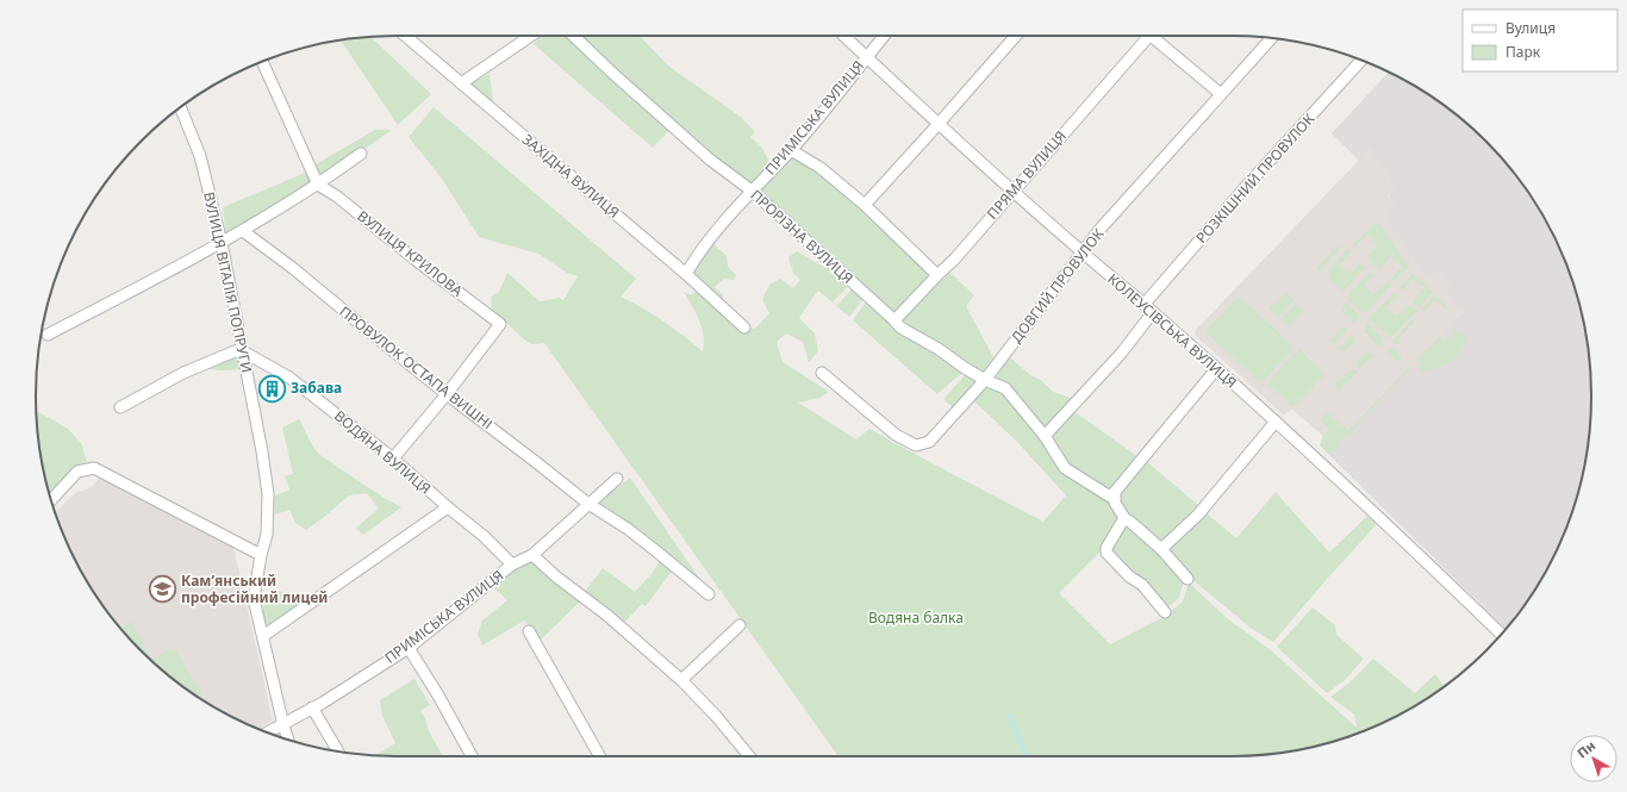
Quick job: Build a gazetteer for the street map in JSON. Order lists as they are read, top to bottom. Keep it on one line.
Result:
{"streets":{"street":["ПРИМІСЬКА ВУЛИЦЯ","ПРЯМА ВУЛИЦЯ","ЗАХІДНА ВУЛИЦЯ","РОЗКІШНИЙ ПРОВУЛОК","ПРОРІЗНА ВУЛИЦЯ","ВУЛИЦЯ КРИЛОВА","ВУЛИЦЯ ВІТАЛІЯ ПОПРУГИ","ДОВГИЙ ПРОВУЛОК","КОЛЕУСІВСЬКА ВУЛИЦЯ","ПРОВУЛОК ОСТАПА ВИШНІ","ВОДЯНА ВУЛИЦЯ"]},"crossings":[["ПРИМІСЬКА ВУЛИЦЯ","ЗАХІДНА ВУЛИЦЯ"],["ПРИМІСЬКА ВУЛИЦЯ","ПРОРІЗНА ВУЛИЦЯ"],["ПРИМІСЬКА ВУЛИЦЯ","ВУЛИЦЯ ВІТАЛІЯ ПОПРУГИ"],["ПРИМІСЬКА ВУЛИЦЯ","КОЛЕУСІВСЬКА ВУЛИЦЯ"],["ПРИМІСЬКА ВУЛИЦЯ","ПРОВУЛОК ОСТАПА ВИШНІ"],["ПРИМІСЬКА ВУЛИЦЯ","ВОДЯНА ВУЛИЦЯ"],["ПРЯМА ВУЛИЦЯ","ПРОРІЗНА ВУЛИЦЯ"],["ПРЯМА ВУЛИЦЯ","КОЛЕУСІВСЬКА ВУЛИЦЯ"],["РОЗКІШНИЙ ПРОВУЛОК","КОЛЕУСІВСЬКА ВУЛИЦЯ"],["ПРОРІЗНА ВУЛИЦЯ","ДОВГИЙ ПРОВУЛОК"],["ВУЛИЦЯ КРИЛОВА","ПРОВУЛОК ОСТАПА ВИШНІ"],["ВУЛИЦЯ ВІТАЛІЯ ПОПРУГИ","ВОДЯНА ВУЛИЦЯ"],["ДОВГИЙ ПРОВУЛОК","КОЛЕУСІВСЬКА ВУЛИЦЯ"]],"parks":["Водяна балка"],"places":{"building":["Забава"],"school or university":["Кам’янський професійний лицей"]},"legend":["Вулиця","Парк"],"north":"top left"}
